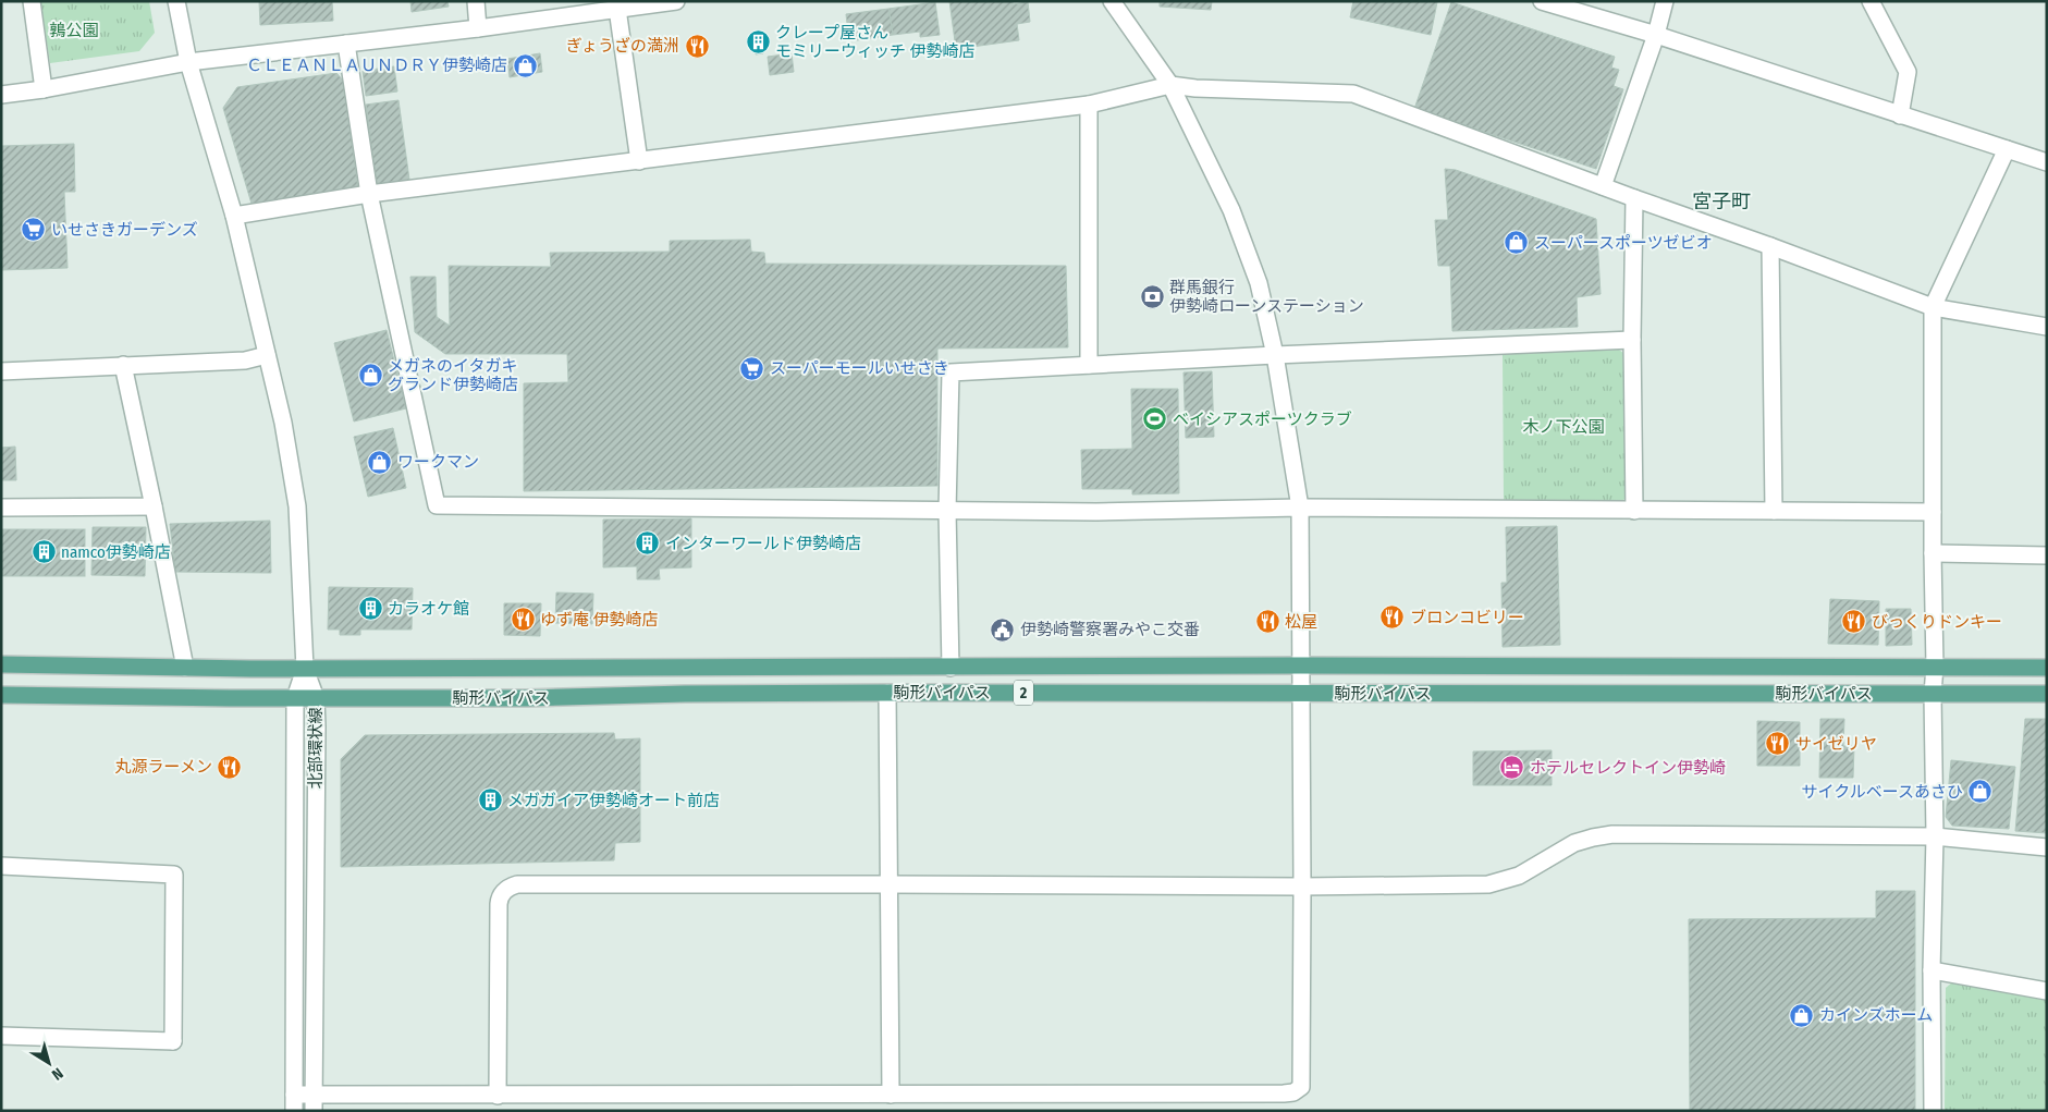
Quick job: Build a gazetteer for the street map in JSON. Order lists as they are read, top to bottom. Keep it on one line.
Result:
{"streets":{"main road":["駒形バイパス","2"],"street":["北部環状線"]},"crossings":[["駒形バイパス","北部環状線"]],"districts":["宮子町"],"parks":["鶉公園","木ノ下公園"],"places":{"building":["クレープ屋さん モミリーウィッチ 伊勢崎店","インターワールド伊勢崎店","namco伊勢崎店","カラオケ館","メガガイア伊勢崎オート前店"],"restaurant":["ぎょうざの満洲","ブロンコビリー","ゆず庵 伊勢崎店","松屋","びっくりドンキー","サイゼリヤ","丸源ラーメン"],"shop":["ＣＬＥＡＮＬＡＵＮＤＲＹ伊勢崎店","スーパースポーツゼビオ","メガネのイタガキ グランド伊勢崎店","ワークマン","サイクルベースあさひ","カインズホーム"],"supermarket":["いせさきガーデンズ","スーパーモールいせさき"],"bank":["群馬銀行 伊勢崎ローンステーション"],"sports":["ベイシアスポーツクラブ"],"public building":["伊勢崎警察署みやこ交番"],"hotel":["ホテルセレクトイン伊勢崎"]},"north":"bottom right"}
